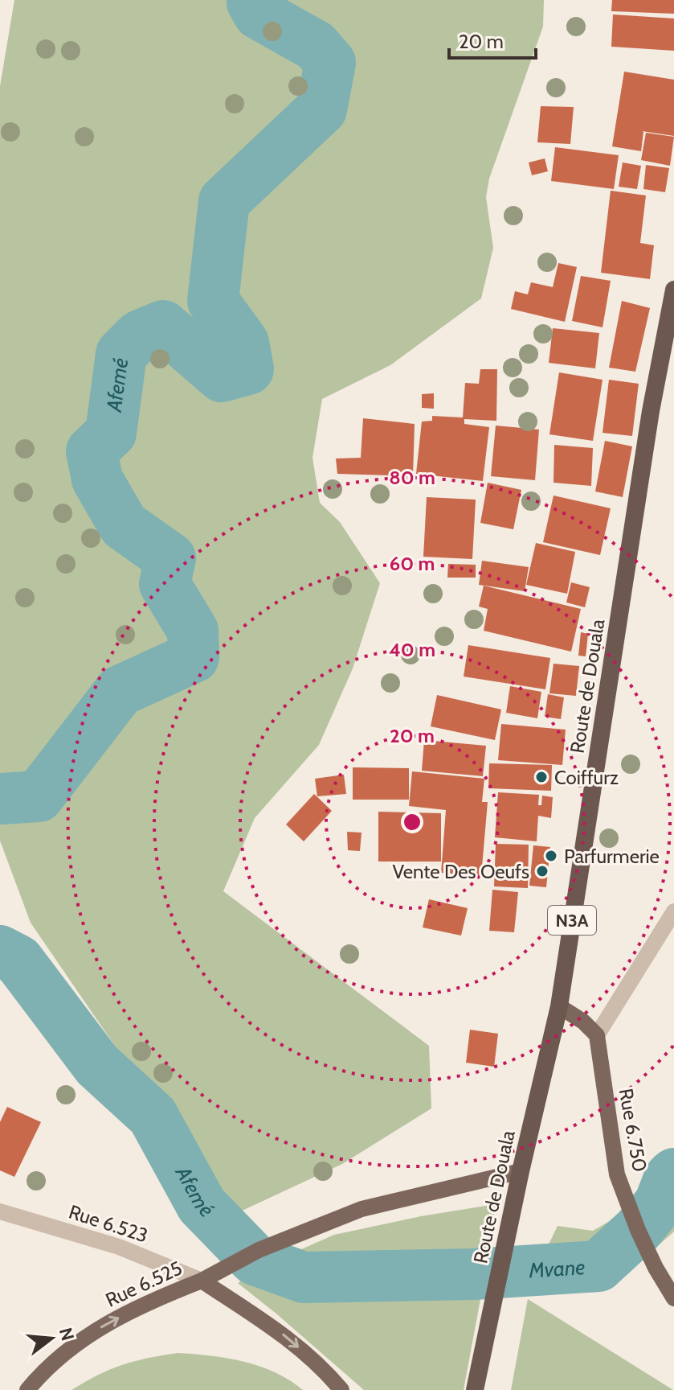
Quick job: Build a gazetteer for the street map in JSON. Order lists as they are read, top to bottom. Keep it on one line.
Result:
{"streets":{"highway":["Route de Douala","N3A"],"main road":["Rue 6.750","Rue 6.525"],"street":["Rue 6.523"]},"crossings":[["Rue 6.523","Rue 6.525"]],"water":["Afemé","Mvane"],"places":["Coiffurz","Parfurmerie","Vente Des Oeufs"],"scale_bar":"20 m","north":"right","rings":["80 m","60 m","40 m","20 m"]}
